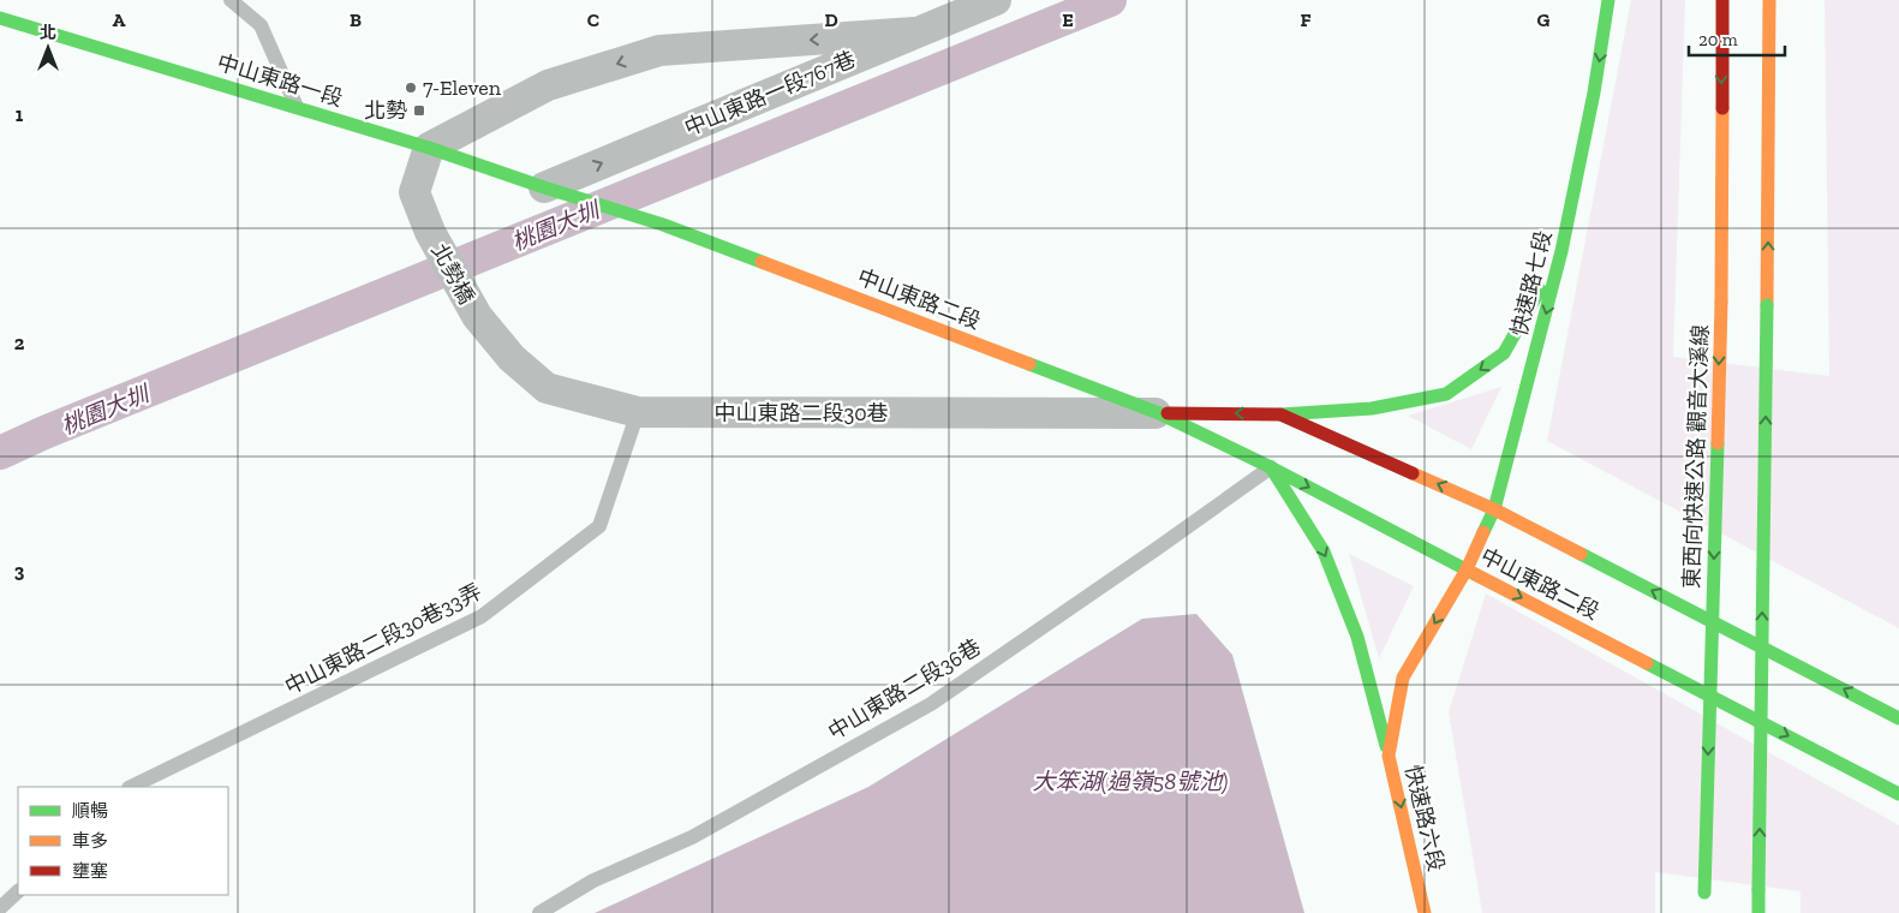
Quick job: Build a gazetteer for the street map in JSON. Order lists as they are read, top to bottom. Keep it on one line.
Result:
{"streets":{"main road":["中山東路一段","快速路七段","中山東路二段","東西向快速公路 觀音大溪線","快速路六段"],"street":["中山東路一段767巷","北勢橋","中山東路二段30巷"],"lane":["中山東路二段30巷33弄","中山東路二段36巷"]},"crossings":[["中山東路一段","中山東路一段767巷"],["中山東路一段","北勢橋"],["中山東路一段","中山東路二段"],["北勢橋","中山東路二段30巷"],["快速路七段","中山東路二段"],["快速路七段","快速路六段"],["中山東路二段","中山東路二段30巷"],["中山東路二段","中山東路二段36巷"],["中山東路二段","快速路六段"],["中山東路二段30巷","中山東路二段30巷33弄"]],"one_way":["快速路七段","快速路六段"],"water":["桃園大圳","大笨湖(過嶺58號池)"],"places":{"other":["7-Eleven"],"transit":["北勢"]},"legend":["順暢","車多","壅塞"],"scale_bar":"20 m","north":"top","grid":{"columns":["A","B","C","D","E","F","G"],"rows":["1","2","3"]}}
